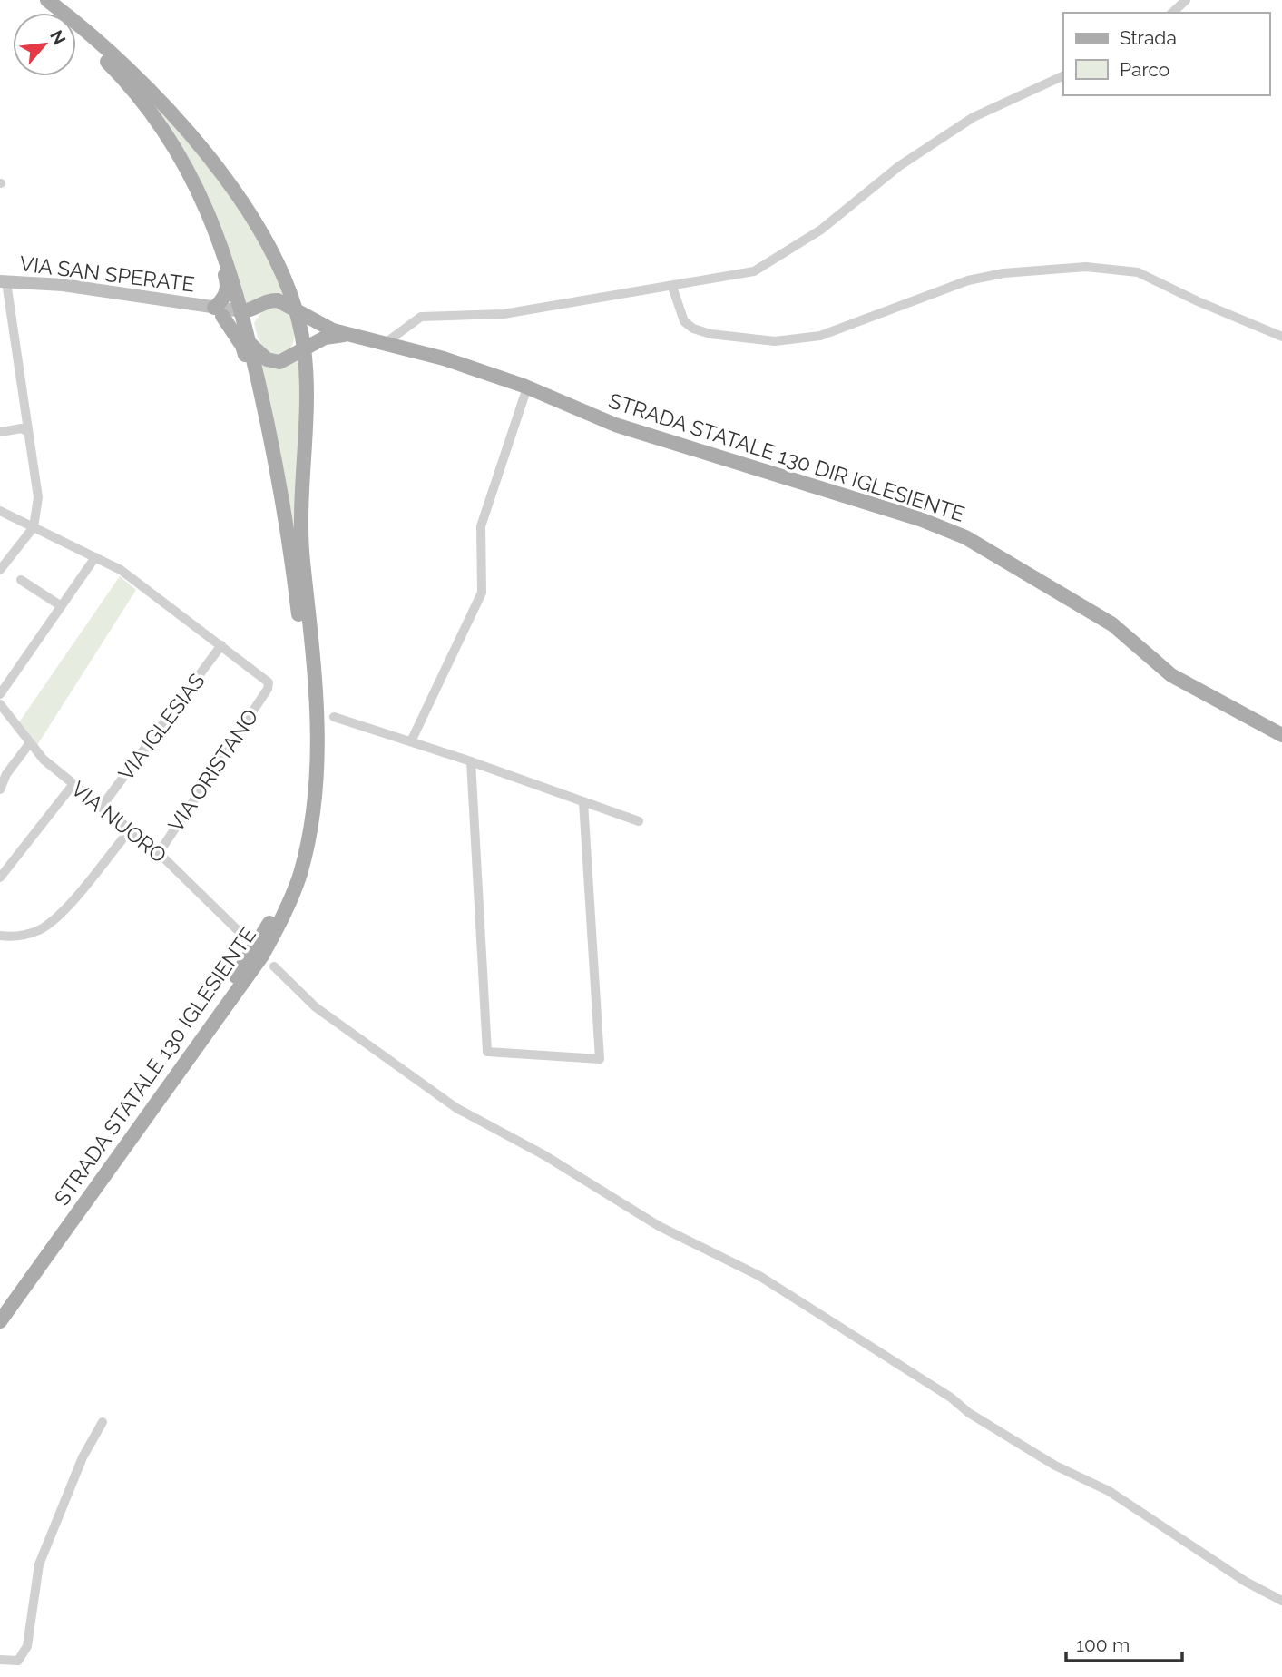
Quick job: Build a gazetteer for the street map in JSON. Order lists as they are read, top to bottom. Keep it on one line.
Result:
{"streets":{"main road":["STRADA STATALE 130 DIR IGLESIENTE","STRADA STATALE 130 IGLESIENTE"],"street":["VIA SAN SPERATE","VIA IGLESIAS","VIA ORISTANO","VIA NUORO"]},"crossings":[["VIA SAN SPERATE","STRADA STATALE 130 DIR IGLESIENTE"],["VIA SAN SPERATE","STRADA STATALE 130 IGLESIENTE"],["STRADA STATALE 130 DIR IGLESIENTE","STRADA STATALE 130 IGLESIENTE"],["VIA IGLESIAS","VIA ORISTANO"],["VIA IGLESIAS","VIA NUORO"],["VIA ORISTANO","VIA NUORO"]],"legend":["Strada","Parco"],"scale_bar":"100 m","north":"top right"}
